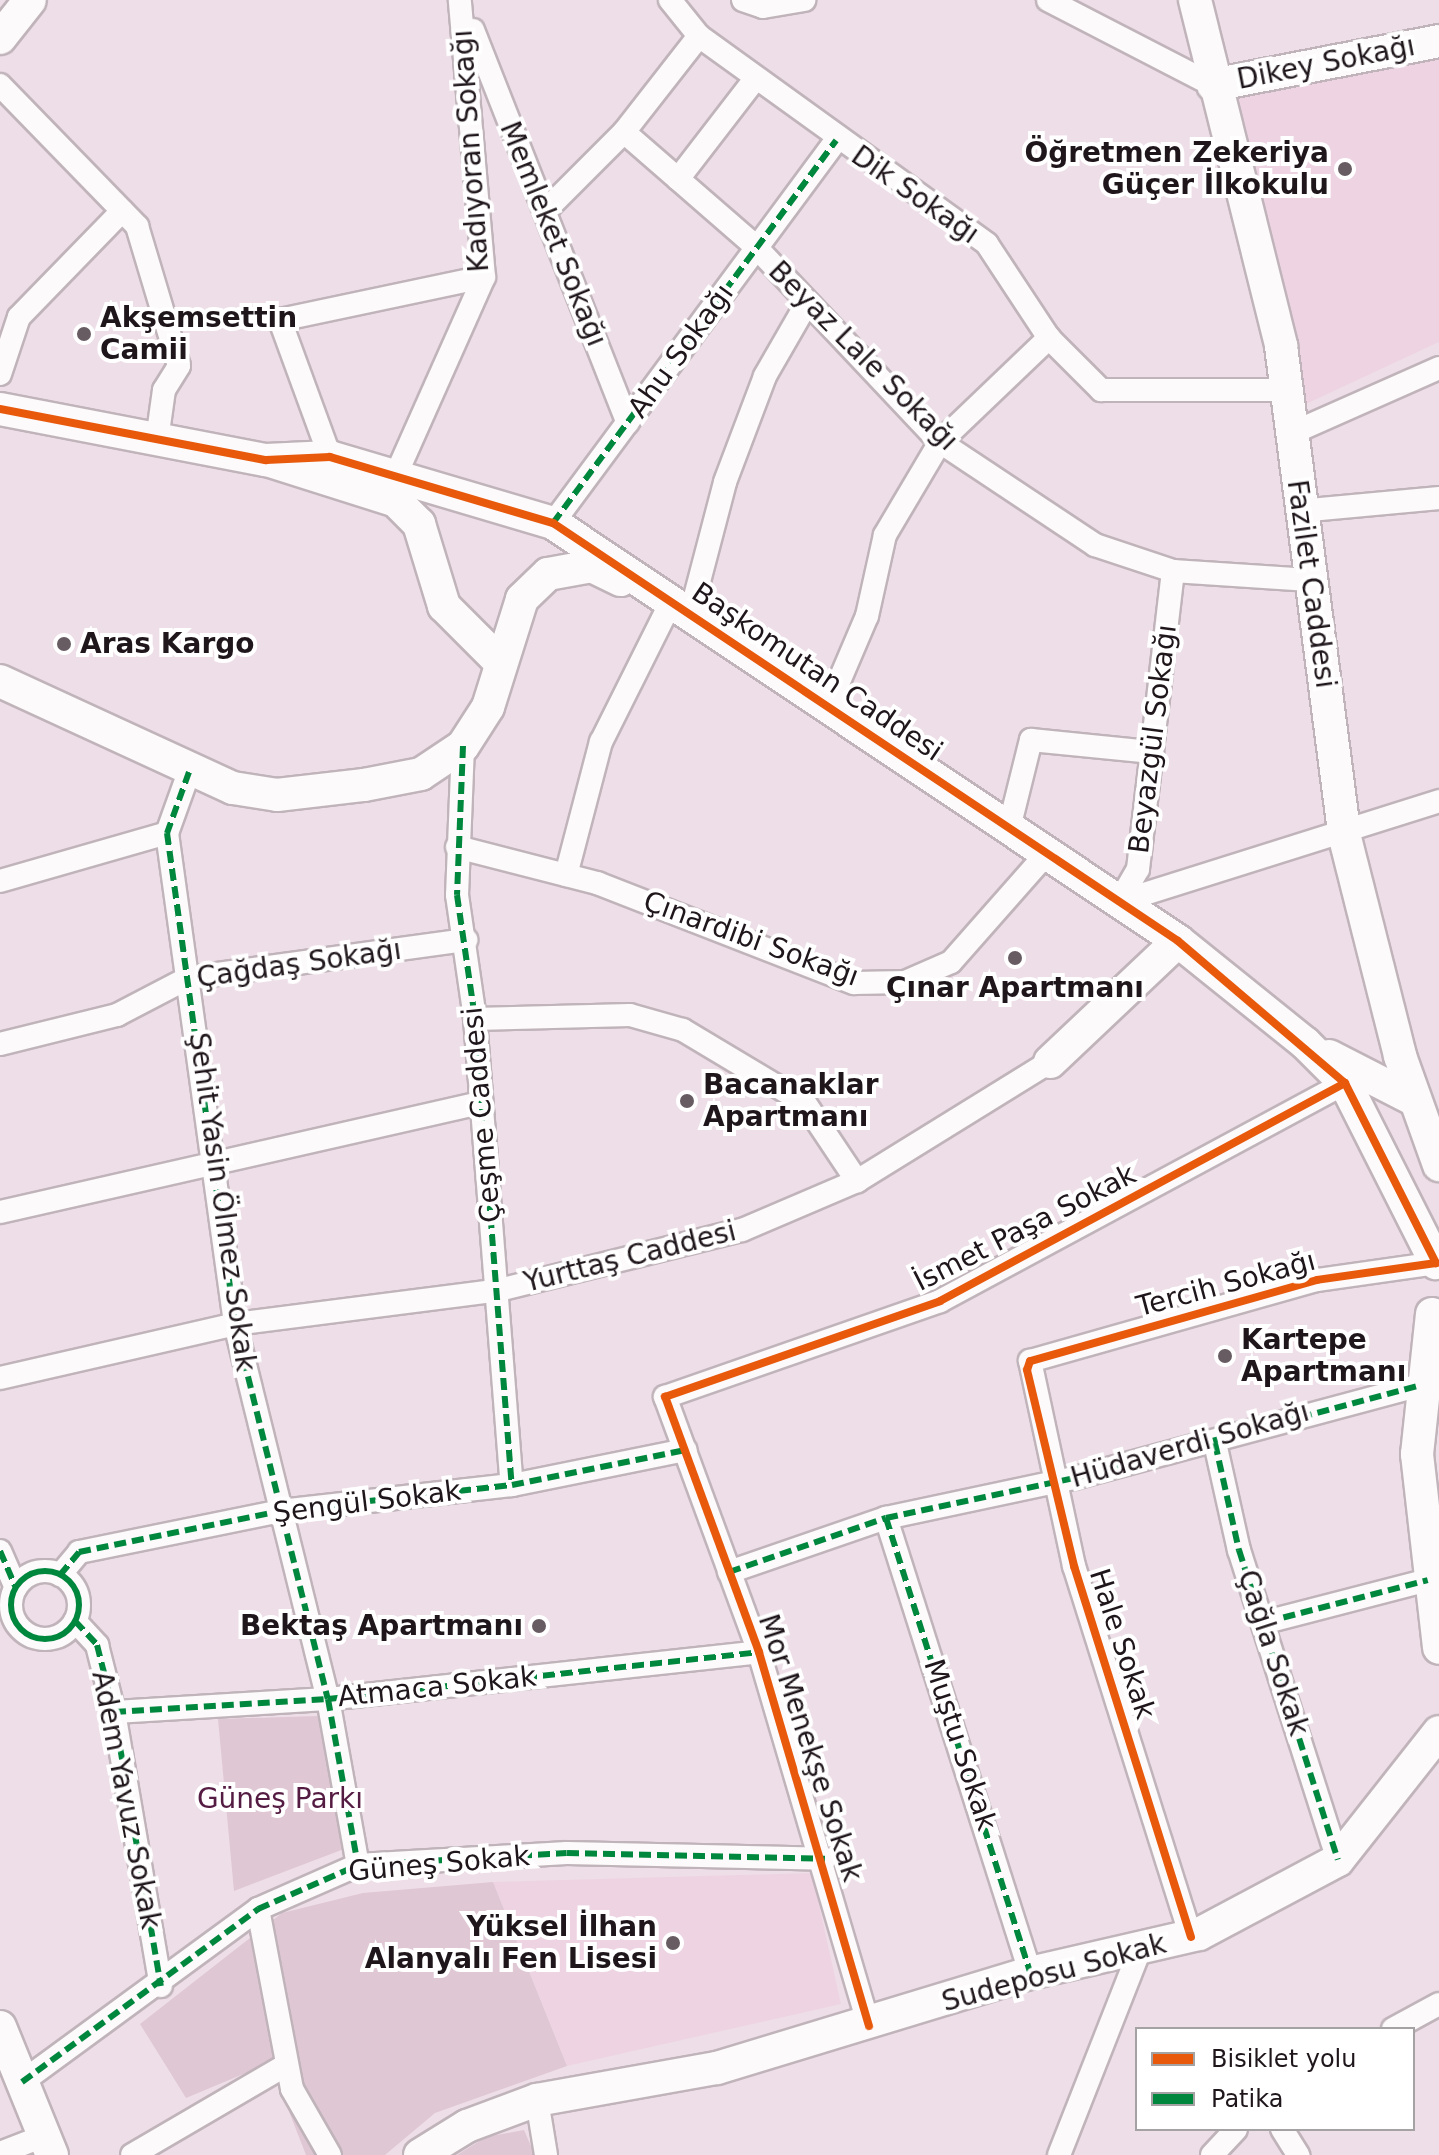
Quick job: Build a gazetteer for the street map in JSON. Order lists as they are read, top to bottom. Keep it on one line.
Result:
{"streets":{"street":["Dikey Sokağı","Kadıyoran Sokağı","Dik Sokağı","Memleket Sokağı","Ahu Sokağı","Beyaz Lale Sokağı","Fazilet Caddesi","Başkomutan Caddesi","Beyazgül Sokağı","Çınardibi Sokağı","Çağdaş Sokağı","Çeşme Caddesi","Şehit Yasin Ölmez Sokak","İsmet Paşa Sokak","Yurttaş Caddesi","Tercih Sokağı","Hüdaverdi Sokağı","Şengül Sokak","Hale Sokak","Çağla Sokak","Atmaca Sokak","Muştu Sokak","Mor Menekşe Sokak","Adem Yavuz Sokak","Güneş Sokak","Sudeposu Sokak"]},"crossings":[["Dikey Sokağı","Fazilet Caddesi"],["Kadıyoran Sokağı","Memleket Sokağı"],["Kadıyoran Sokağı","Başkomutan Caddesi"],["Dik Sokağı","Ahu Sokağı"],["Dik Sokağı","Fazilet Caddesi"],["Memleket Sokağı","Ahu Sokağı"],["Ahu Sokağı","Beyaz Lale Sokağı"],["Ahu Sokağı","Başkomutan Caddesi"],["Beyaz Lale Sokağı","Fazilet Caddesi"],["Beyaz Lale Sokağı","Beyazgül Sokağı"],["Fazilet Caddesi","Başkomutan Caddesi"],["Başkomutan Caddesi","Beyazgül Sokağı"],["Başkomutan Caddesi","Çınardibi Sokağı"],["Başkomutan Caddesi","İsmet Paşa Sokak"],["Başkomutan Caddesi","Yurttaş Caddesi"],["Başkomutan Caddesi","Tercih Sokağı"],["Çınardibi Sokağı","Çeşme Caddesi"],["Çağdaş Sokağı","Çeşme Caddesi"],["Çağdaş Sokağı","Şehit Yasin Ölmez Sokak"],["Çeşme Caddesi","Yurttaş Caddesi"],["Çeşme Caddesi","Şengül Sokak"],["Şehit Yasin Ölmez Sokak","Yurttaş Caddesi"],["Şehit Yasin Ölmez Sokak","Şengül Sokak"],["Şehit Yasin Ölmez Sokak","Atmaca Sokak"],["Şehit Yasin Ölmez Sokak","Güneş Sokak"],["İsmet Paşa Sokak","Mor Menekşe Sokak"],["Tercih Sokağı","Hale Sokak"],["Hüdaverdi Sokağı","Hale Sokak"],["Hüdaverdi Sokağı","Çağla Sokak"],["Hüdaverdi Sokağı","Muştu Sokak"],["Hüdaverdi Sokağı","Mor Menekşe Sokak"],["Şengül Sokak","Mor Menekşe Sokak"],["Şengül Sokak","Adem Yavuz Sokak"],["Hale Sokak","Sudeposu Sokak"],["Çağla Sokak","Sudeposu Sokak"],["Atmaca Sokak","Mor Menekşe Sokak"],["Atmaca Sokak","Adem Yavuz Sokak"],["Muştu Sokak","Sudeposu Sokak"],["Mor Menekşe Sokak","Güneş Sokak"],["Mor Menekşe Sokak","Sudeposu Sokak"],["Adem Yavuz Sokak","Güneş Sokak"]],"parks":["Güneş Parkı"],"places":["Öğretmen Zekeriya Güçer İlkokulu","Akşemsettin Camii","Aras Kargo","Çınar Apartmanı","Bacanaklar Apartmanı","Kartepe Apartmanı","Bektaş Apartmanı","Yüksel İlhan Alanyalı Fen Lisesi"],"legend":["Bisiklet yolu","Patika"]}
